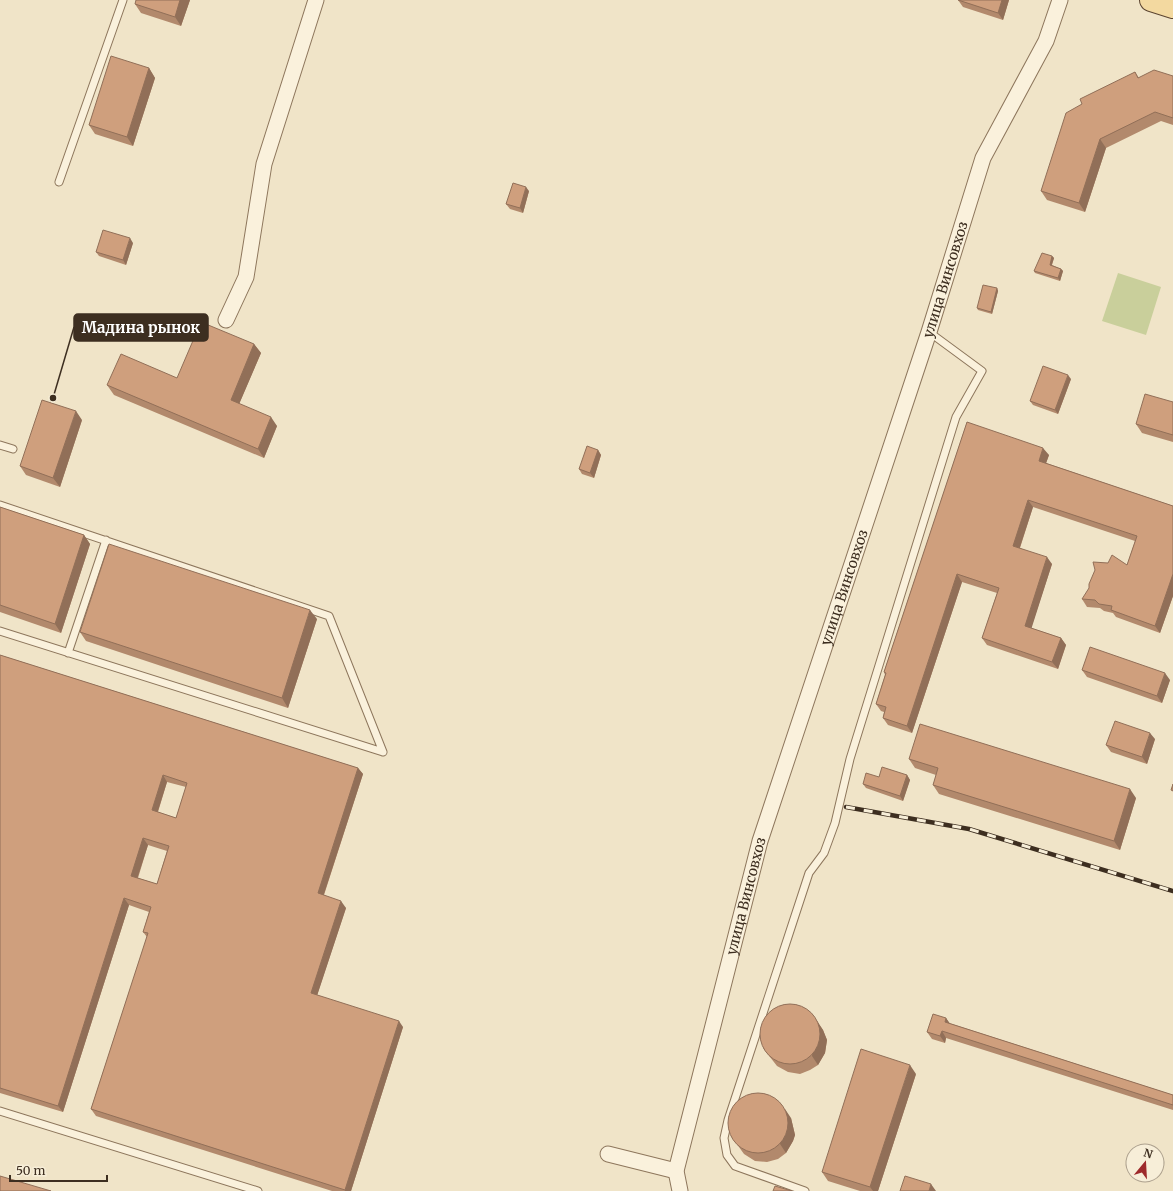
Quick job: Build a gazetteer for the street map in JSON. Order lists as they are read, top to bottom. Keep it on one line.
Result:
{"streets":{"street":["улица Винсовхоз"]},"places":["Мадина рынок"],"scale_bar":"50 m","north":"top"}
